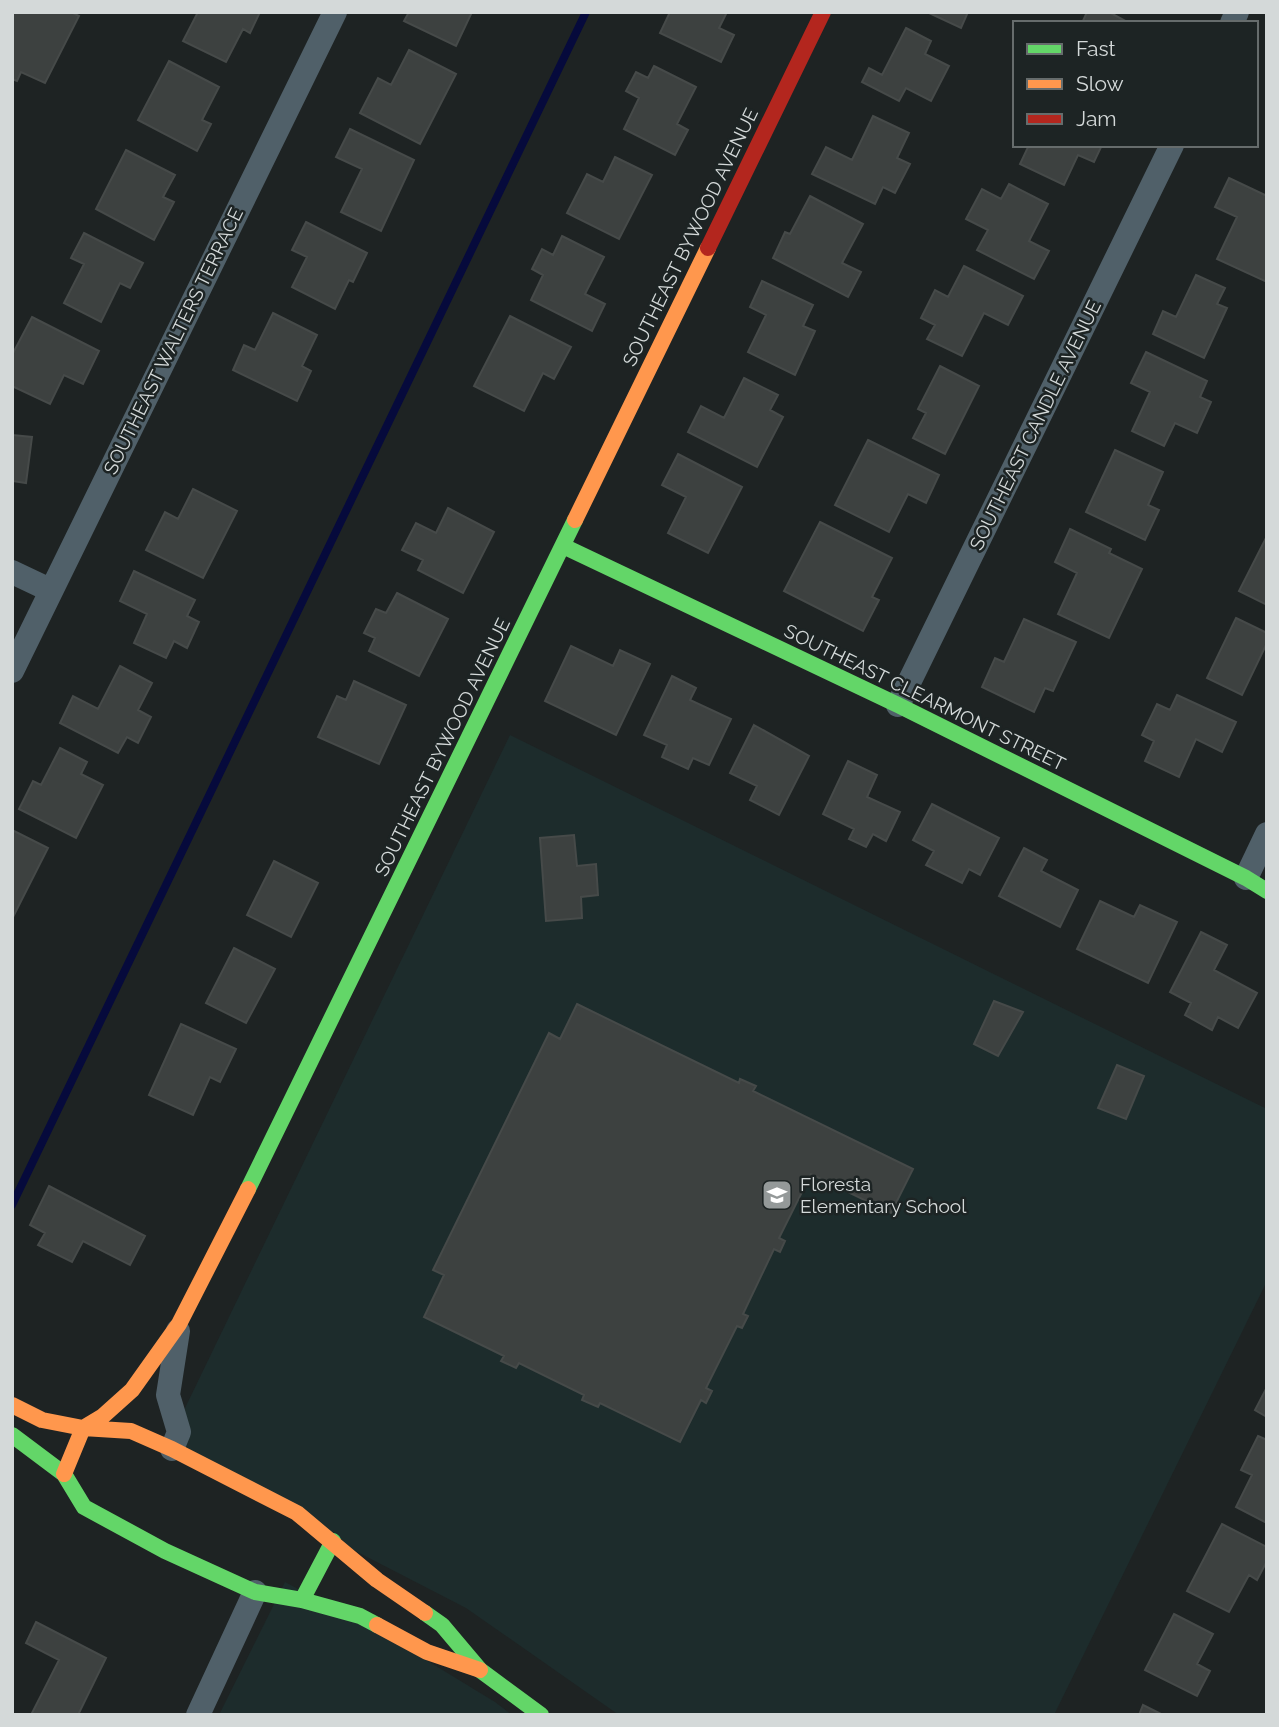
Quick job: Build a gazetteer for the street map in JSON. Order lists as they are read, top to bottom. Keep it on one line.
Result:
{"streets":{"street":["SOUTHEAST BYWOOD AVENUE","SOUTHEAST WALTERS TERRACE","SOUTHEAST CANDLE AVENUE","SOUTHEAST CLEARMONT STREET"]},"crossings":[["SOUTHEAST BYWOOD AVENUE","SOUTHEAST CLEARMONT STREET"],["SOUTHEAST CANDLE AVENUE","SOUTHEAST CLEARMONT STREET"]],"places":{"school or university":["Floresta Elementary School"]},"legend":["Fast","Slow","Jam"]}
